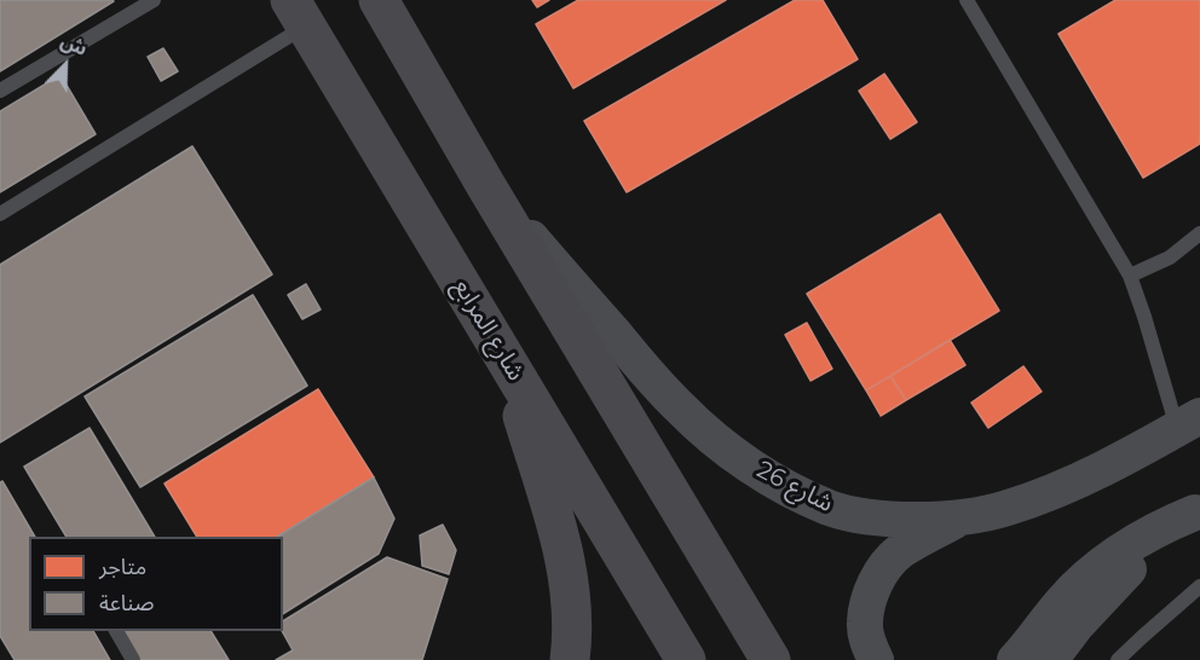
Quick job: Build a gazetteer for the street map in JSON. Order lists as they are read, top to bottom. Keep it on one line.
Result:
{"streets":{"main road":["شارع المرابع"],"street":["شارع 26"]},"legend":["متاجر","صناعة"],"north":"top right"}
